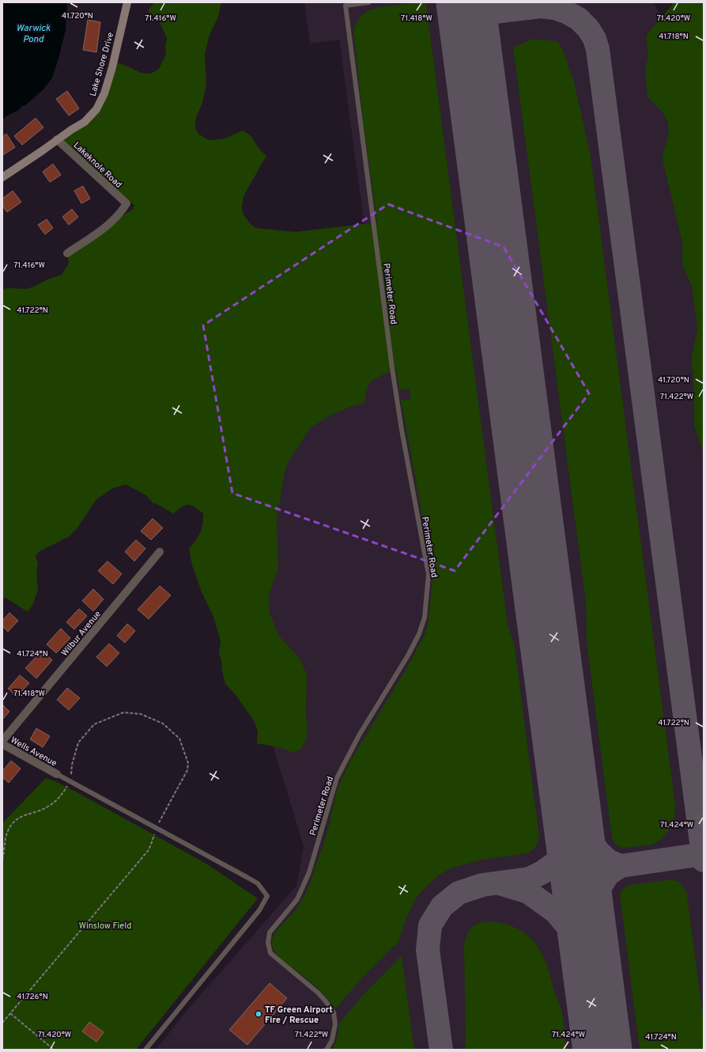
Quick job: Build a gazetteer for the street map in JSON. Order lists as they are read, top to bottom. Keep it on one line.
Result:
{"streets":{"street":["Lake Shore Drive","Lakeknole Road","Wilbur Avenue","Wells Avenue"],"lane":["Perimeter Road"]},"crossings":[["Lake Shore Drive","Lakeknole Road"]],"water":["Warwick Pond"],"parks":["Winslow Field"],"places":["TF Green Airport Fire / Rescue"],"coordinates":["41.720°N","71.416°W","71.418°W","71.420°W","41.718°N","41.722°N","71.422°W","41.724°N","71.424°W","41.726°N"]}
